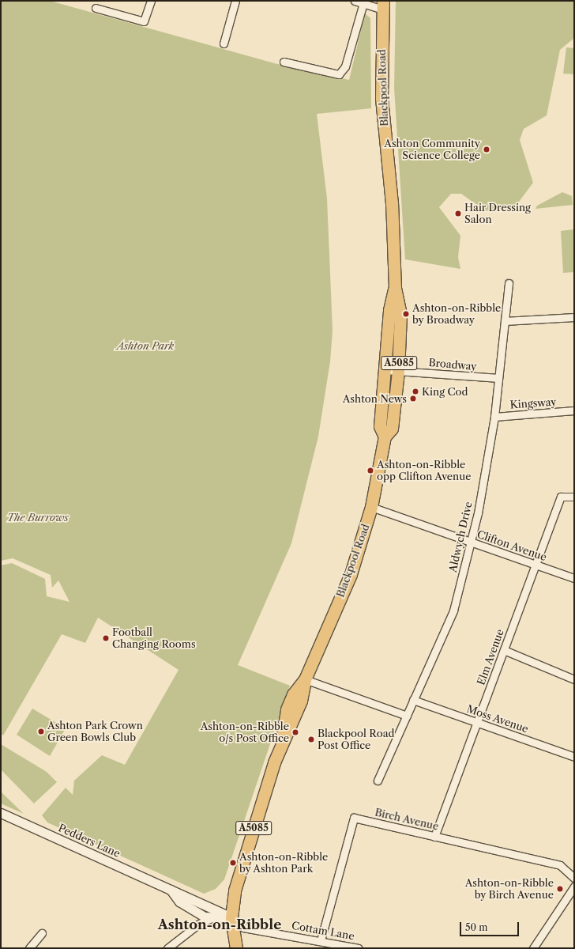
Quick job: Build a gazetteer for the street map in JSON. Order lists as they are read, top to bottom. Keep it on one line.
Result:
{"streets":{"highway":["Blackpool Road","A5085"],"street":["Broadway","Kingsway","Aldwych Drive","Clifton Avenue","Elm Avenue","Moss Avenue","Birch Avenue","Pedders Lane","Cottam Lane"]},"crossings":[["Blackpool Road","Broadway"],["Blackpool Road","Clifton Avenue"],["Blackpool Road","Pedders Lane"],["Blackpool Road","Cottam Lane"],["Broadway","Aldwych Drive"],["Kingsway","Aldwych Drive"],["Aldwych Drive","Clifton Avenue"],["Aldwych Drive","Moss Avenue"],["Clifton Avenue","Elm Avenue"],["Elm Avenue","Moss Avenue"],["Elm Avenue","Birch Avenue"],["Birch Avenue","Cottam Lane"],["Pedders Lane","Cottam Lane"]],"districts":["Ashton-on-Ribble"],"parks":["Ashton Park","The Burrows"],"places":["Ashton Community Science College","Hair Dressing Salon","Ashton-on-Ribble by Broadway","King Cod","Ashton News","Ashton-on-Ribble opp Clifton Avenue","Football Changing Rooms","Ashton Park Crown Green Bowls Club","Ashton-on-Ribble o/s Post Office","Blackpool Road Post Office","Ashton-on-Ribble by Ashton Park","Ashton-on-Ribble by Birch Avenue"],"scale_bar":"50 m"}
